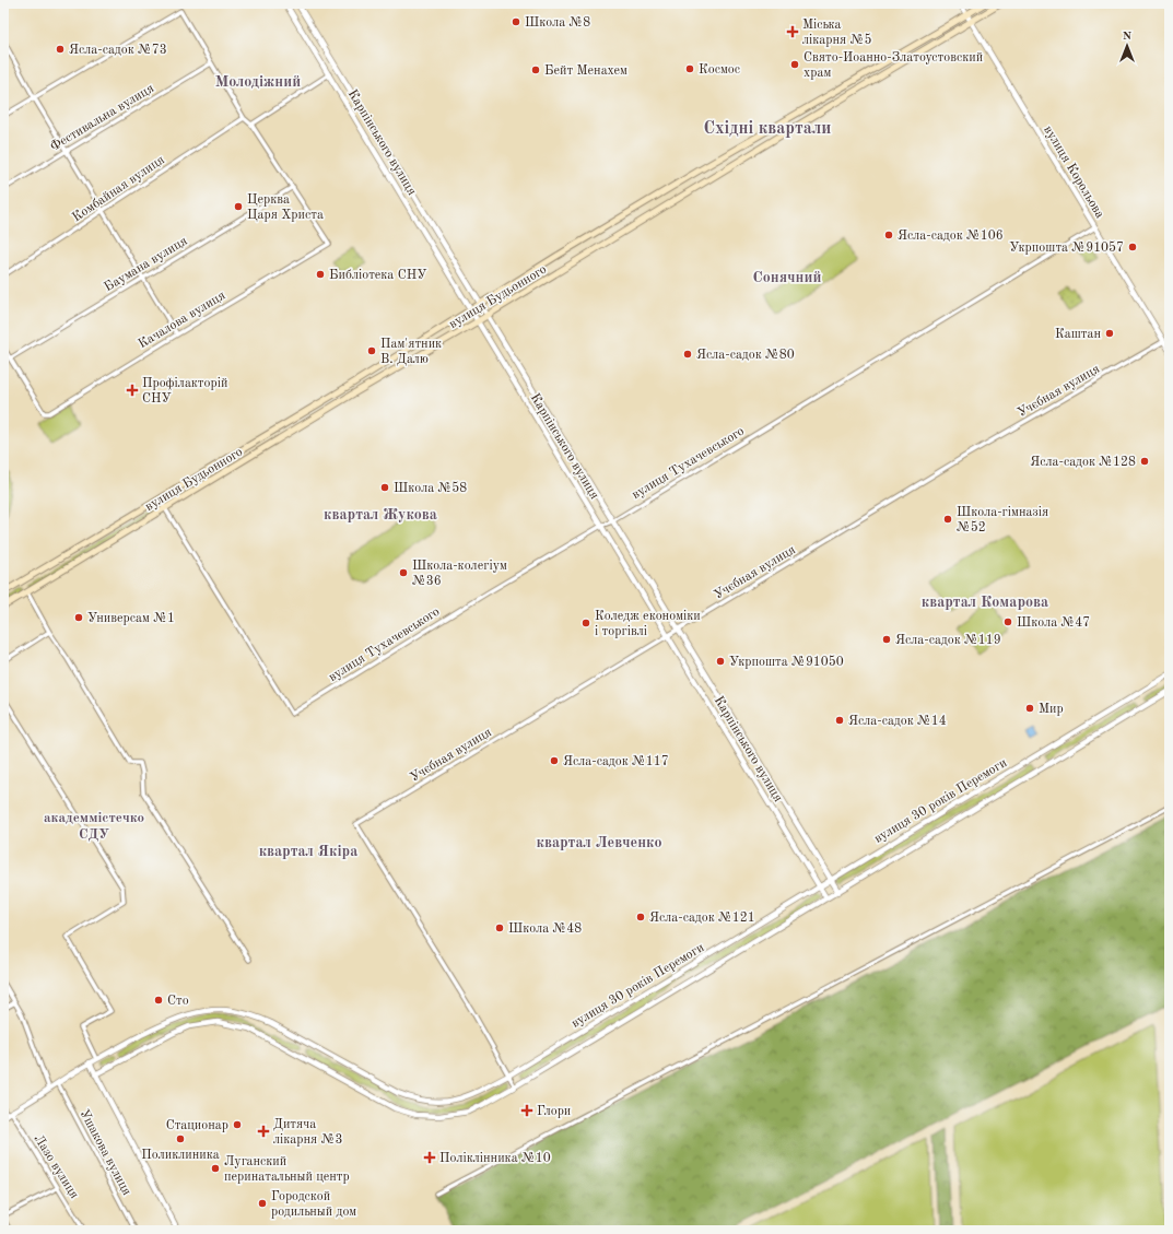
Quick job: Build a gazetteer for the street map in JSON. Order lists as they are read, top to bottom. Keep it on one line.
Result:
{"streets":{"main road":["вулиця Будьонного"],"street":["Фестивальна вулиця","Карпінського вулиця","вулиця Корольова","Комбайная вулиця","Баумана вулиця","Качалова вулиця","Учєбная вулиця","вулиця Тухачевського","вулиця 30 років Перемоги","Ушакова вулиця","Лазо вулиця"]},"crossings":[["Карпінського вулиця","вулиця Будьонного"],["Карпінського вулиця","Учєбная вулиця"],["Карпінського вулиця","вулиця Тухачевського"],["Карпінського вулиця","вулиця 30 років Перемоги"],["вулиця Корольова","вулиця Будьонного"],["вулиця Корольова","Учєбная вулиця"],["вулиця Корольова","вулиця Тухачевського"],["Баумана вулиця","Качалова вулиця"],["вулиця Будьонного","вулиця Тухачевського"],["Учєбная вулиця","вулиця 30 років Перемоги"],["вулиця 30 років Перемоги","Ушакова вулиця"],["вулиця 30 років Перемоги","Лазо вулиця"]],"districts":["Молодіжний","Східні квартали","Сонячний","квартал Жукова","квартал Комарова","академмістечко СДУ","квартал Левченко","квартал Якіра"],"places":{"other":["Школа №8","Ясла-садок №73","Свято-Иоанно-Златоустовский храм","Космос","Бейт Менахем","Церква Царя Христа","Ясла-садок №106","Укрпошта №91057","Библіотека СНУ","Каштан","Пам'ятник В. Далю","Ясла-садок №80","Ясла-садок №128","Школа №58","Школа-гімназія №52","Школа-колегіум №36","Универсам №1","Школа №47","Коледж економіки і торгівлі","Ясла-садок №119","Укрпошта №91050","Мир","Ясла-садок №14","Ясла-садок №117","Ясла-садок №121","Школа №48","Сто","Стационар","Поликлиника","Луганский перинатальный центр","Городской родильный дом"],"health":["Міська лікарня №5","Профілакторій СНУ","Глори","Дитяча лікарня №3","Поліклінника №10"]},"north":"top"}
